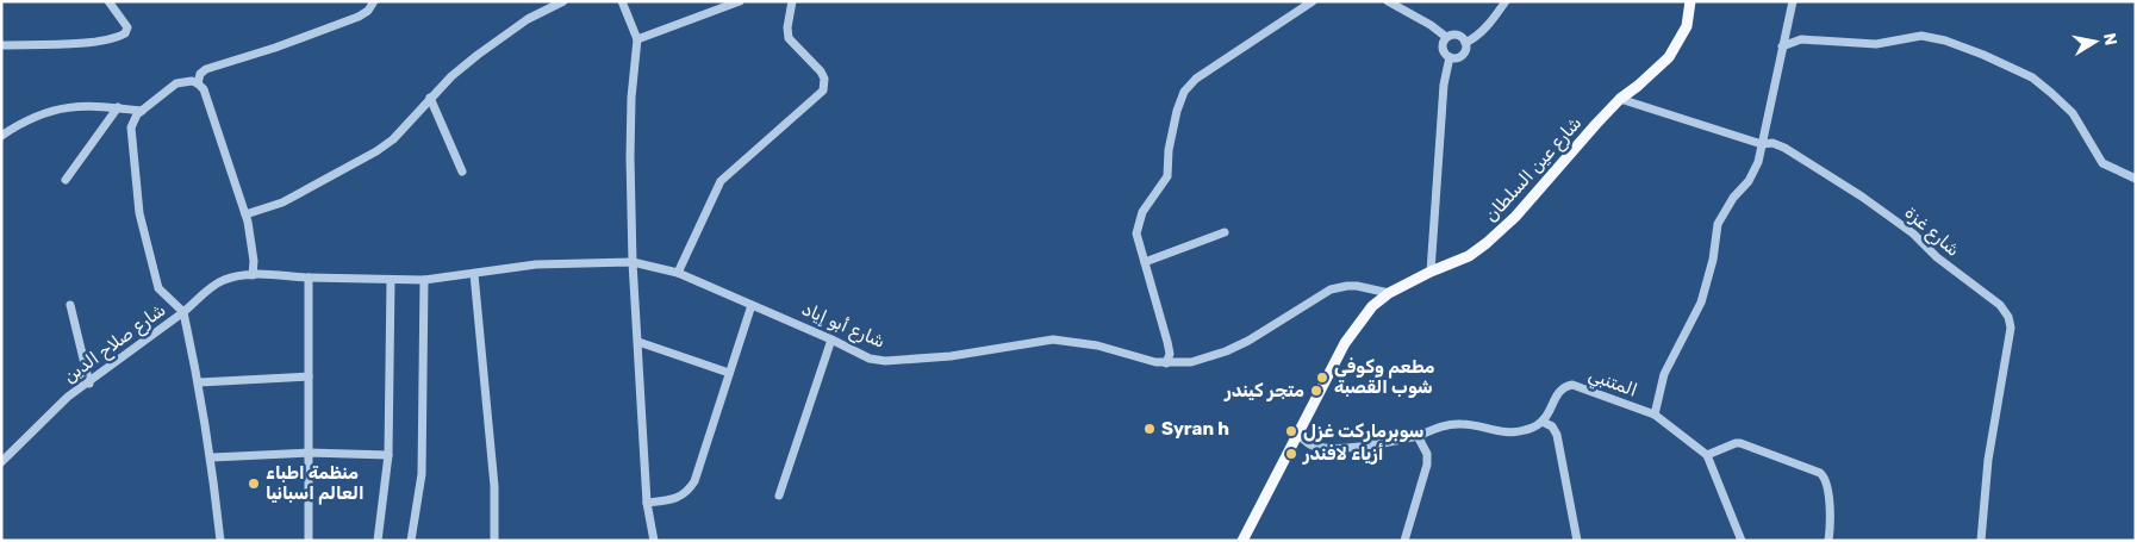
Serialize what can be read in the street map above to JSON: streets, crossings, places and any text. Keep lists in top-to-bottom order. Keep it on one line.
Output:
{"streets":{"main road":["شارع عين السلطان"],"street":["شارع غزة","شارع أبو إياد","شارع صلاح الدين","المتنبي"]},"crossings":[["شارع عين السلطان","شارع غزة"],["شارع عين السلطان","شارع أبو إياد"],["شارع أبو إياد","شارع صلاح الدين"]],"places":["مطعم وكوفي شوب القصبة","متجر كيندر","Syran h","سوبرماركت غزل","أزياء لافندر","منظمة اطباء العالم اسبانيا"],"north":"right"}
